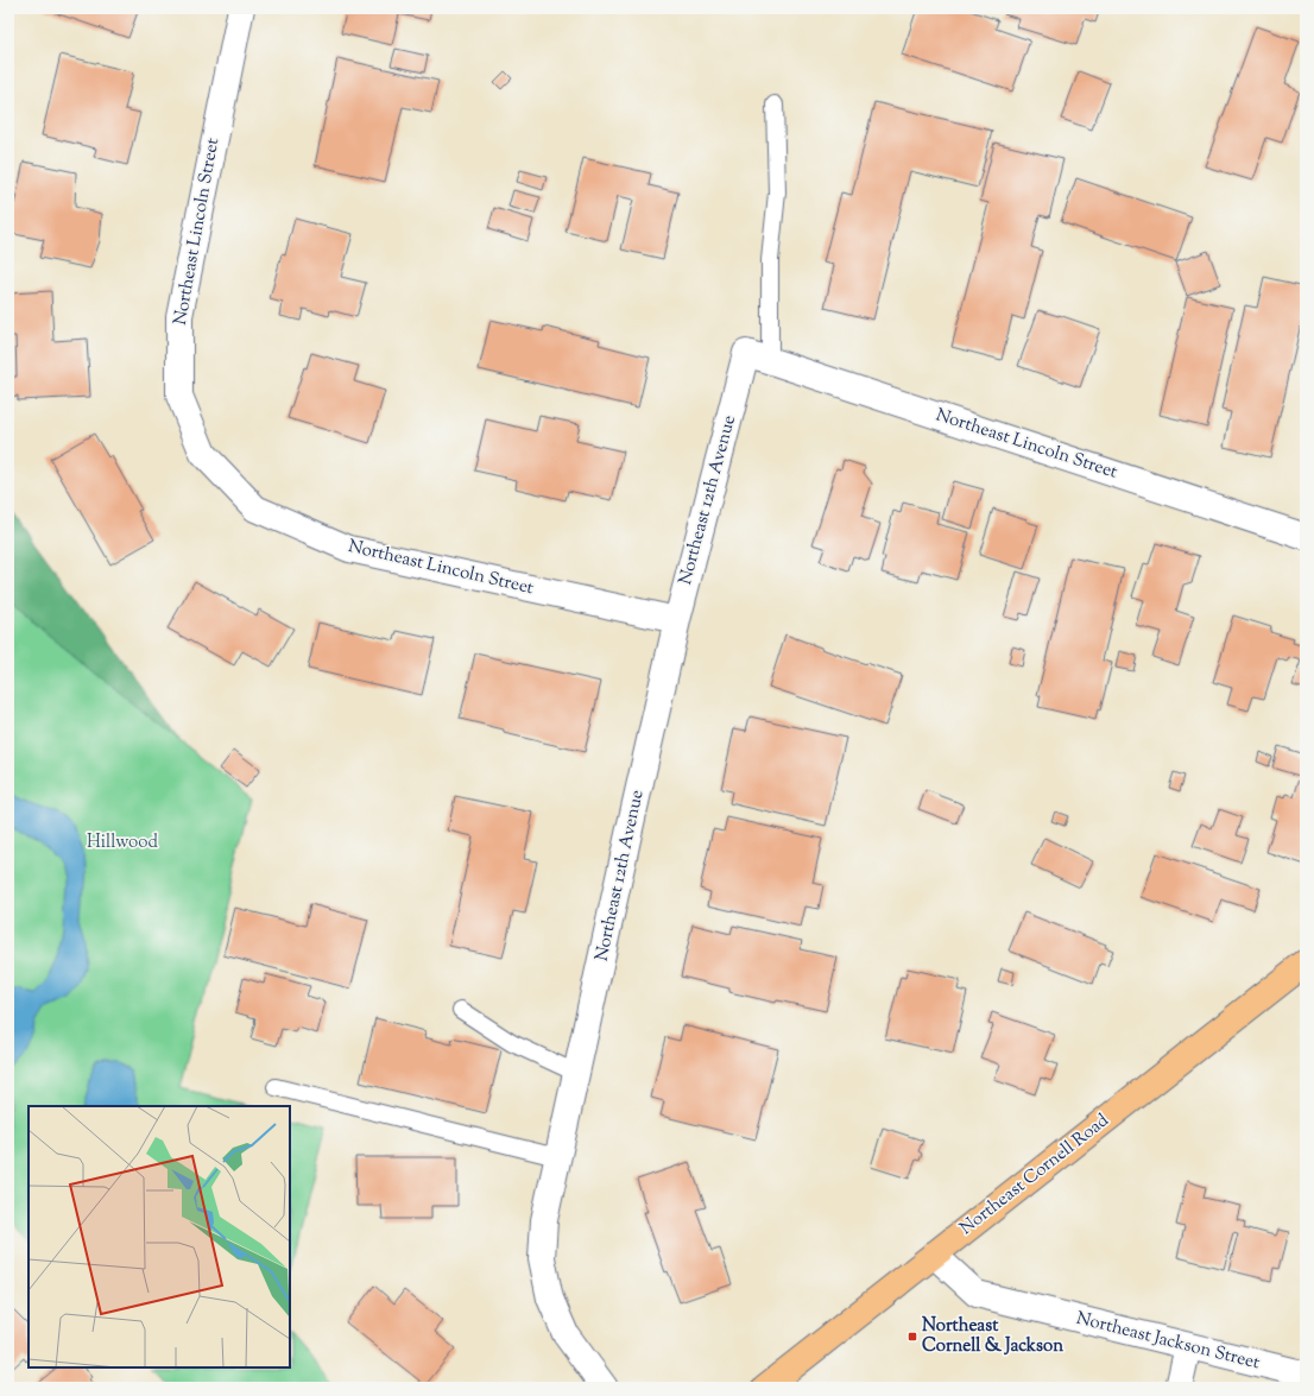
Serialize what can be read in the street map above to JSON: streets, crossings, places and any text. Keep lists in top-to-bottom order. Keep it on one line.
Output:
{"streets":{"highway":["Northeast Cornell Road"],"street":["Northeast Lincoln Street","Northeast 12th Avenue","Northeast Jackson Street"]},"crossings":[["Northeast Lincoln Street","Northeast 12th Avenue"],["Northeast Cornell Road","Northeast Jackson Street"]],"parks":["Hillwood"],"places":{"transit":["Northeast Cornell & Jackson"]}}
